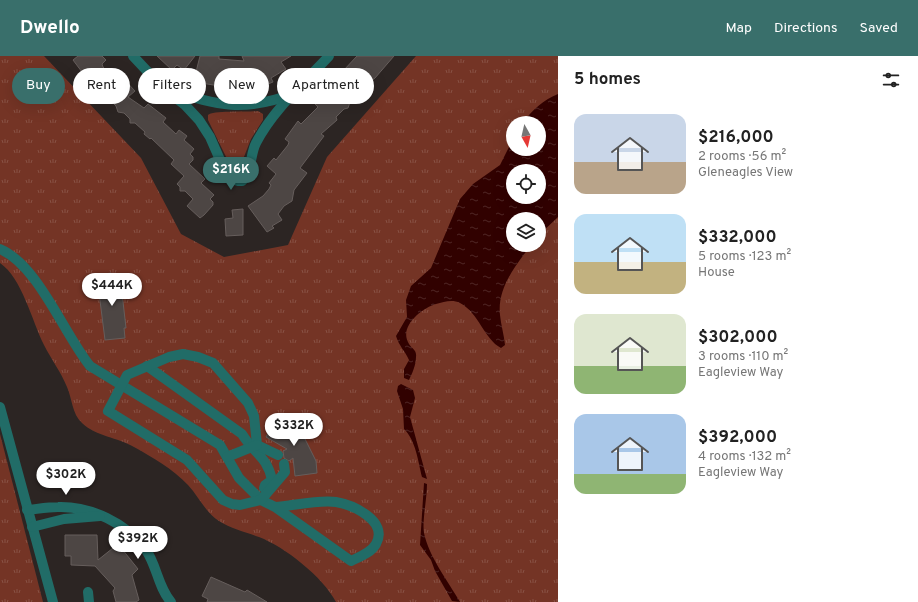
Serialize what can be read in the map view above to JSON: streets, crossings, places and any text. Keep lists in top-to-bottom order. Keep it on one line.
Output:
{"north":"bottom","page":{"header":"Dwello","nav":["Map","Directions","Saved"],"heading":"5 homes","chip":["Buy","Rent","Filters","New","Apartment"],"list":[{"name":"$216,000","note":"2 rooms · 56 m² · Gleneagles View"},{"name":"$332,000","note":"5 rooms · 123 m² · House"},{"name":"$302,000","note":"3 rooms · 110 m² · Eagleview Way"},{"name":"$392,000","note":"4 rooms · 132 m² · Eagleview Way"}],"price":["$216K","$444K","$332K","$302K","$392K"]}}
